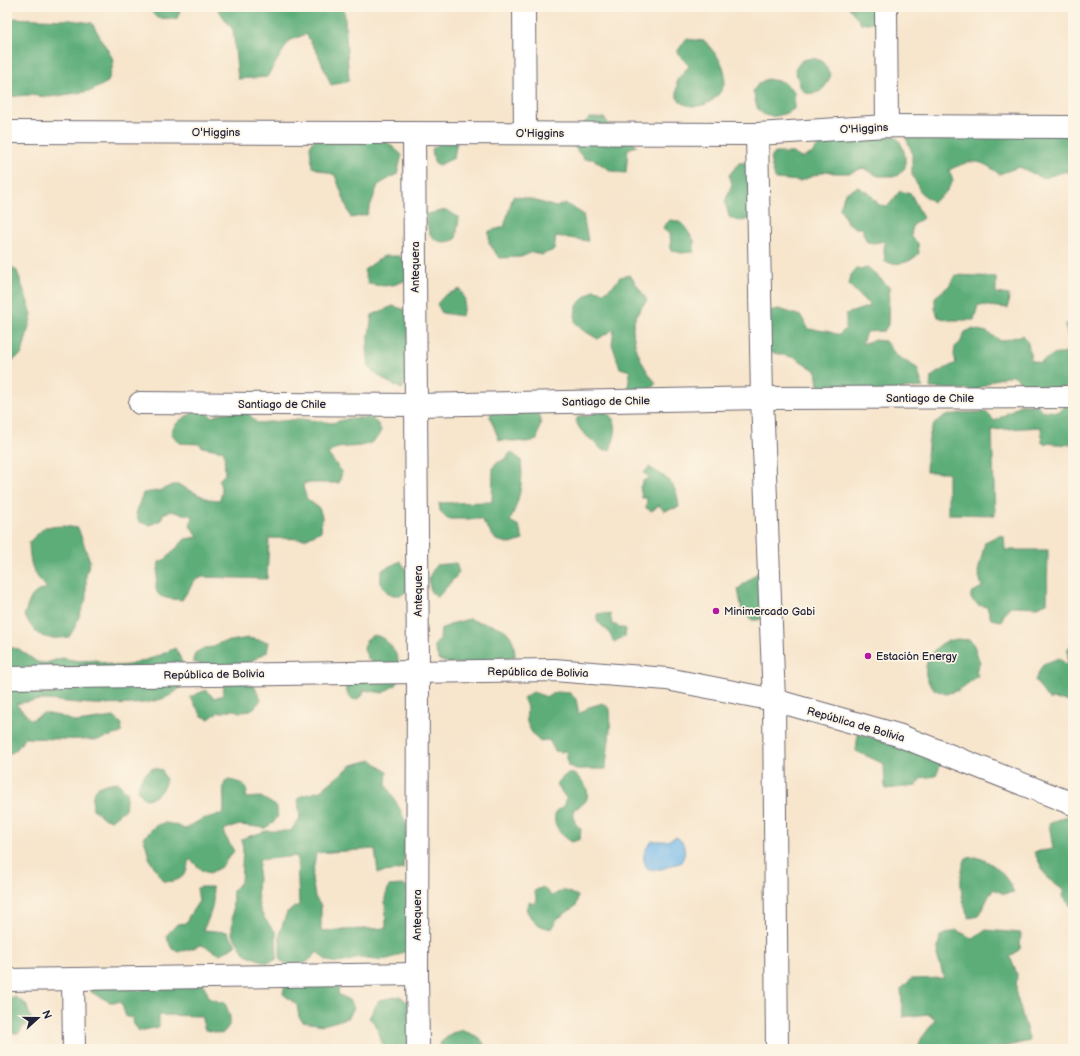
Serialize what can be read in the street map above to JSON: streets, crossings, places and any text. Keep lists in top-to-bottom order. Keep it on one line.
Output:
{"streets":{"street":["O'Higgins","Antequera","Santiago de Chile","República de Bolivia"]},"crossings":[["O'Higgins","Antequera"],["Antequera","Santiago de Chile"],["Antequera","República de Bolivia"]],"places":["Minimercado Gabi","Estación Energy"],"north":"right"}
